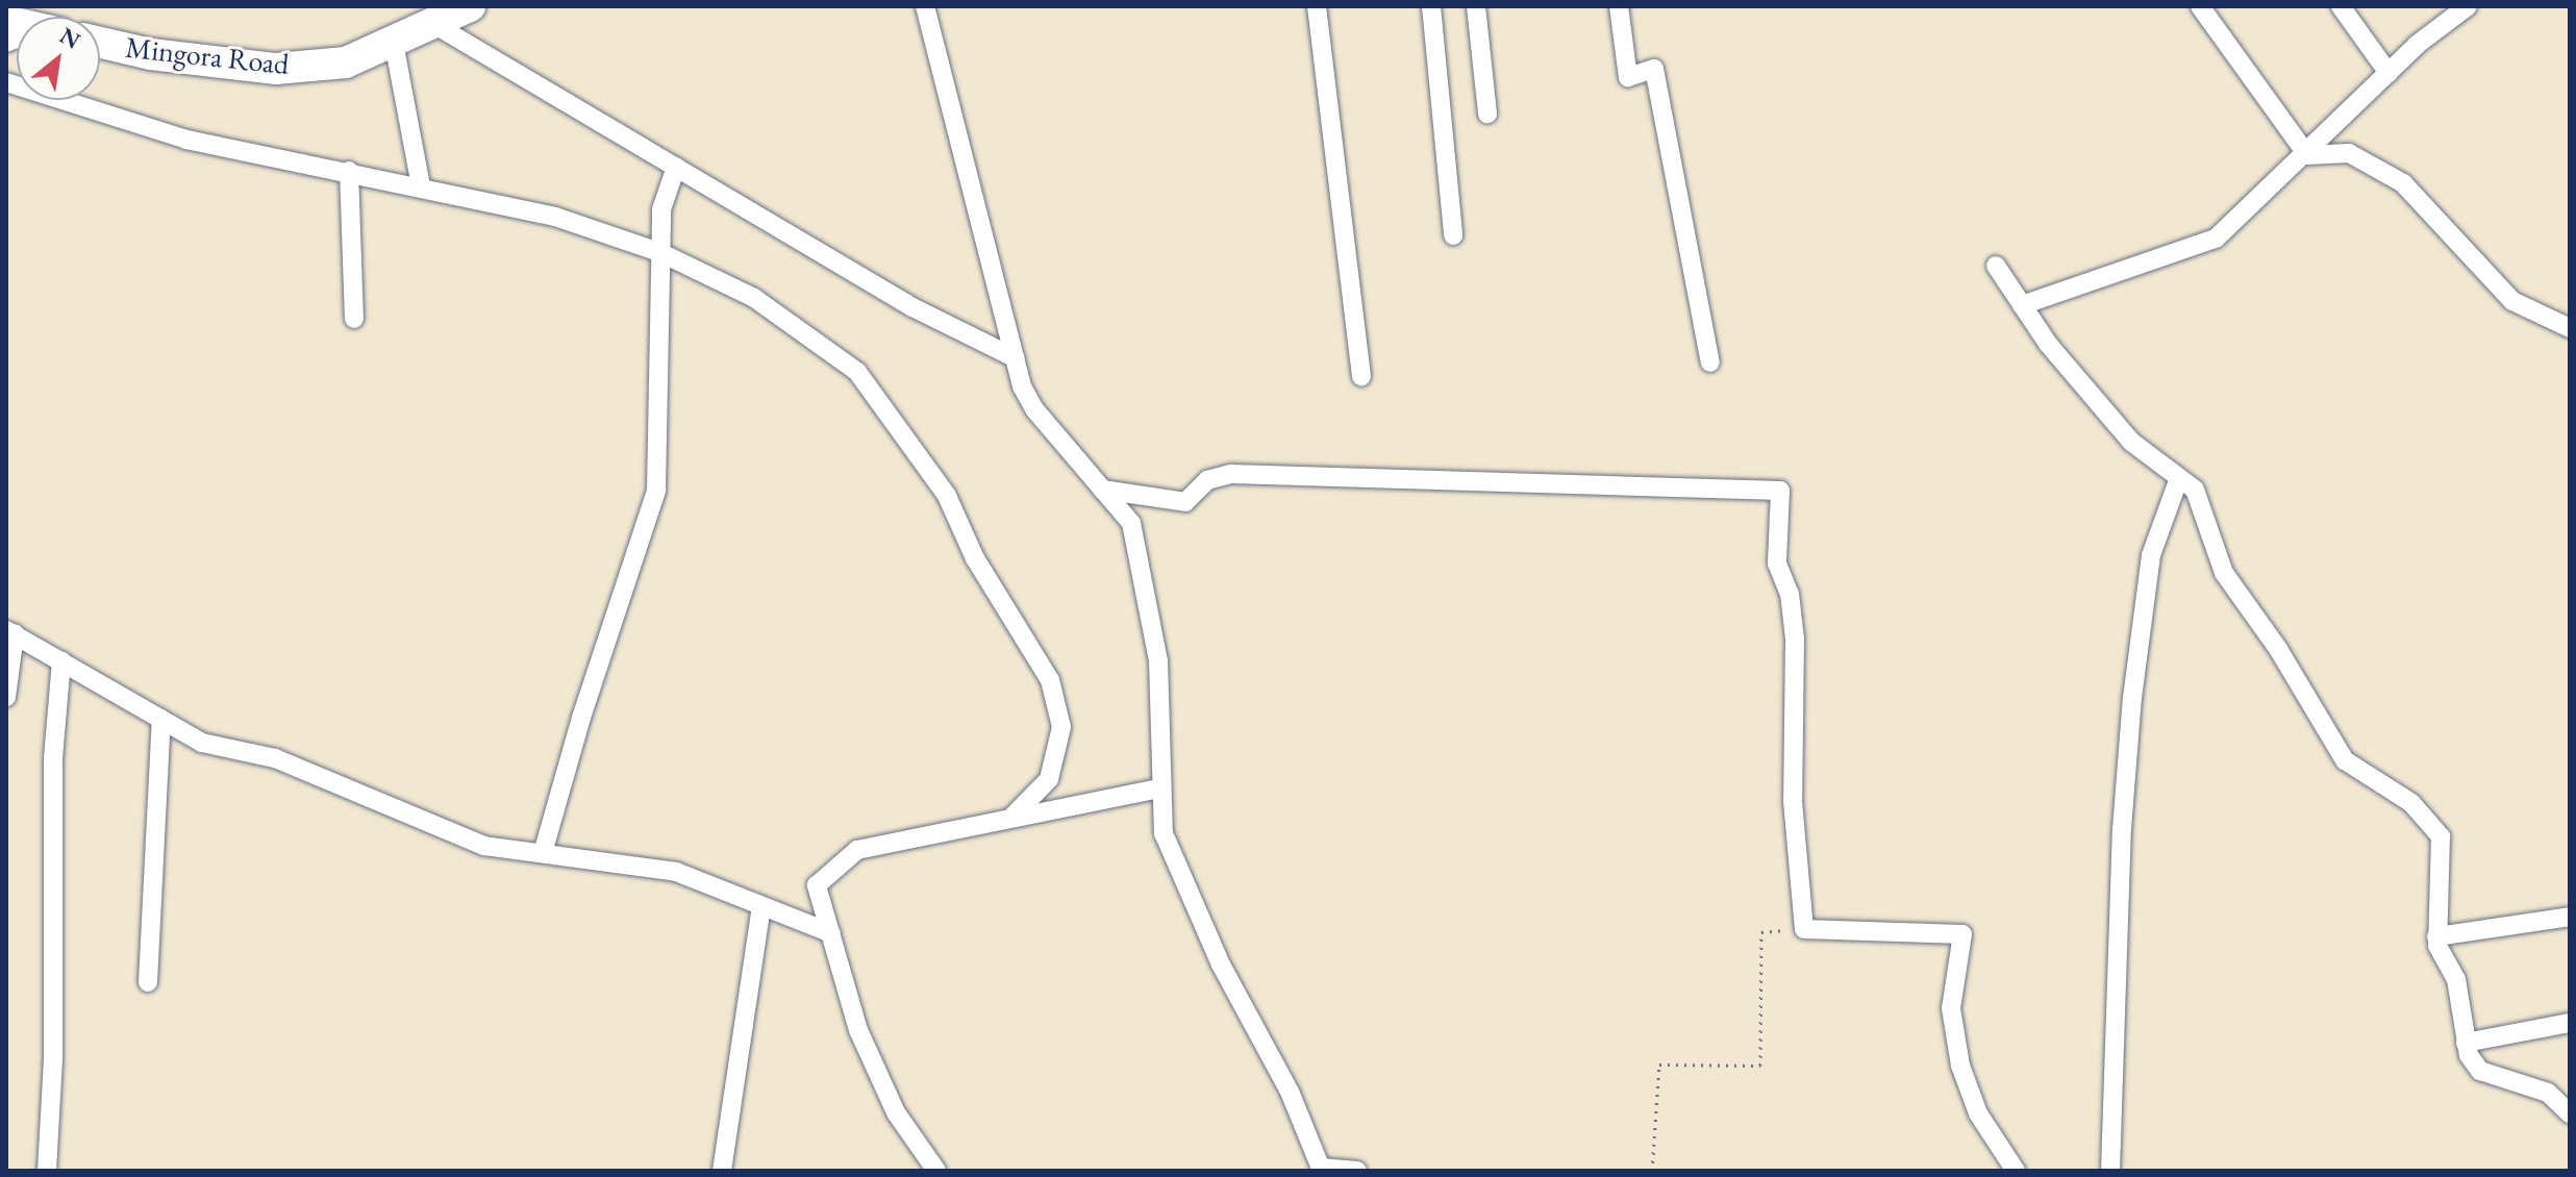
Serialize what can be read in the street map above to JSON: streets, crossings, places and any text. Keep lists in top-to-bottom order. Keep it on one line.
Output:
{"streets":{"highway":["Mingora Road"]},"north":"top right"}
